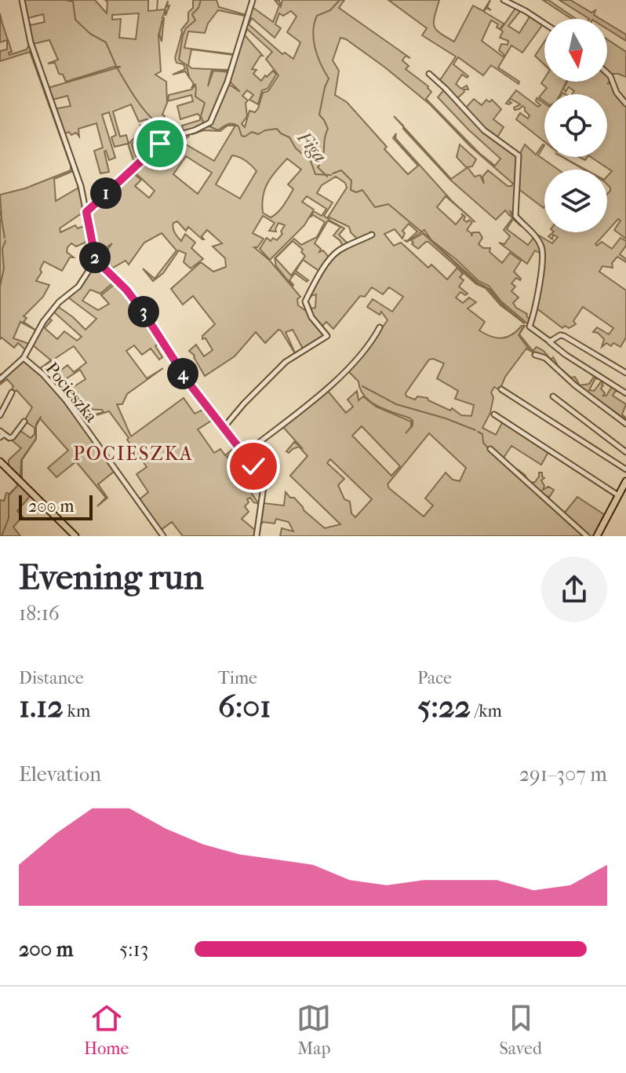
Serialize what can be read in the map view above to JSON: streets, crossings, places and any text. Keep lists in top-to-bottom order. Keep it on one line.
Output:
{"streets":{"street":["Pocieszka"]},"districts":["POCIESZKA"],"water":["Figa"],"scale_bar":"200 m","north":"bottom","page":{"pins":["1","2","3","4"],"scale":"200 m","heading":["Evening run","18:16"],"stats":[["Distance","1.12 km"],["Time","6:01"],["Pace","5:22 /km"]],"chart":["Elevation","291–307 m"],"list":[{"name":"200 m","note":"5:13"}],"tabs":["Home","Map","Saved"]}}
